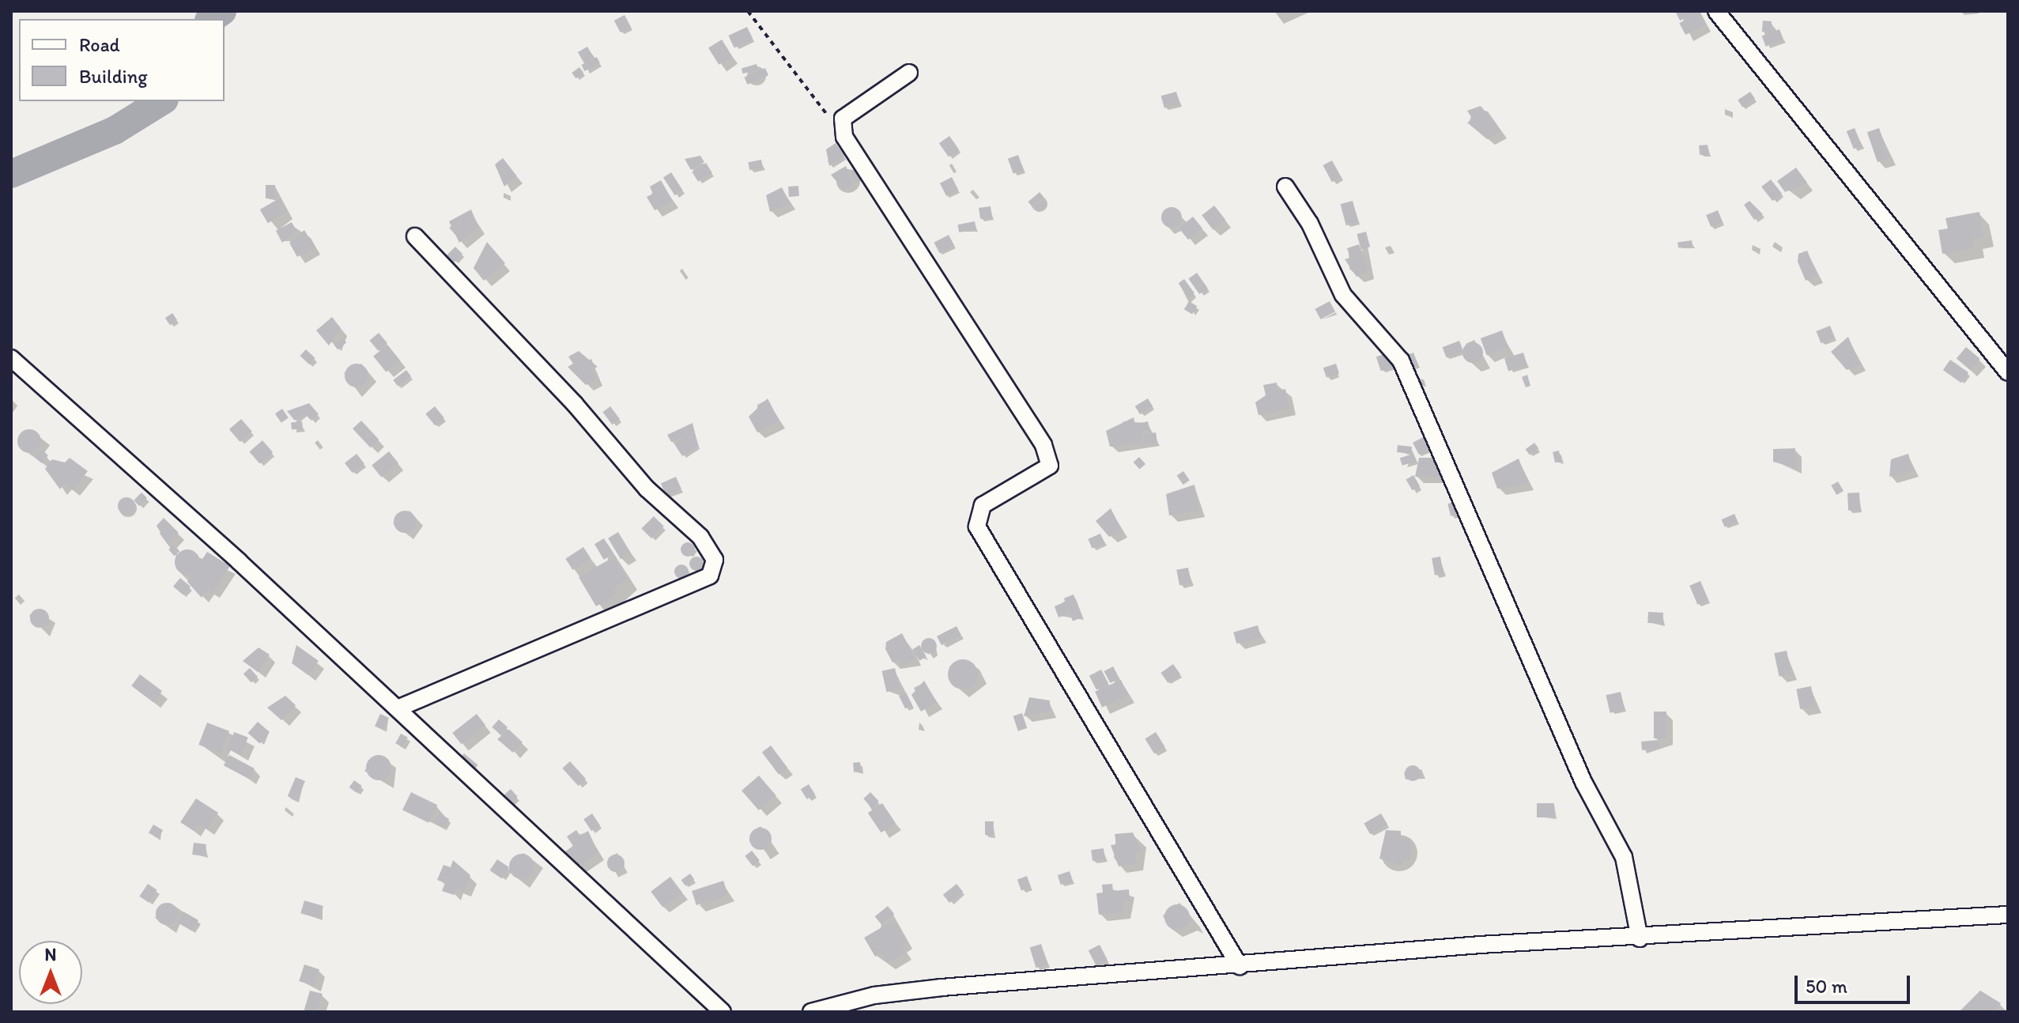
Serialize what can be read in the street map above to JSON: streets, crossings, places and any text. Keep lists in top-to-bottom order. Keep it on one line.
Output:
{"legend":["Road","Building"],"scale_bar":"50 m","north":"top"}
